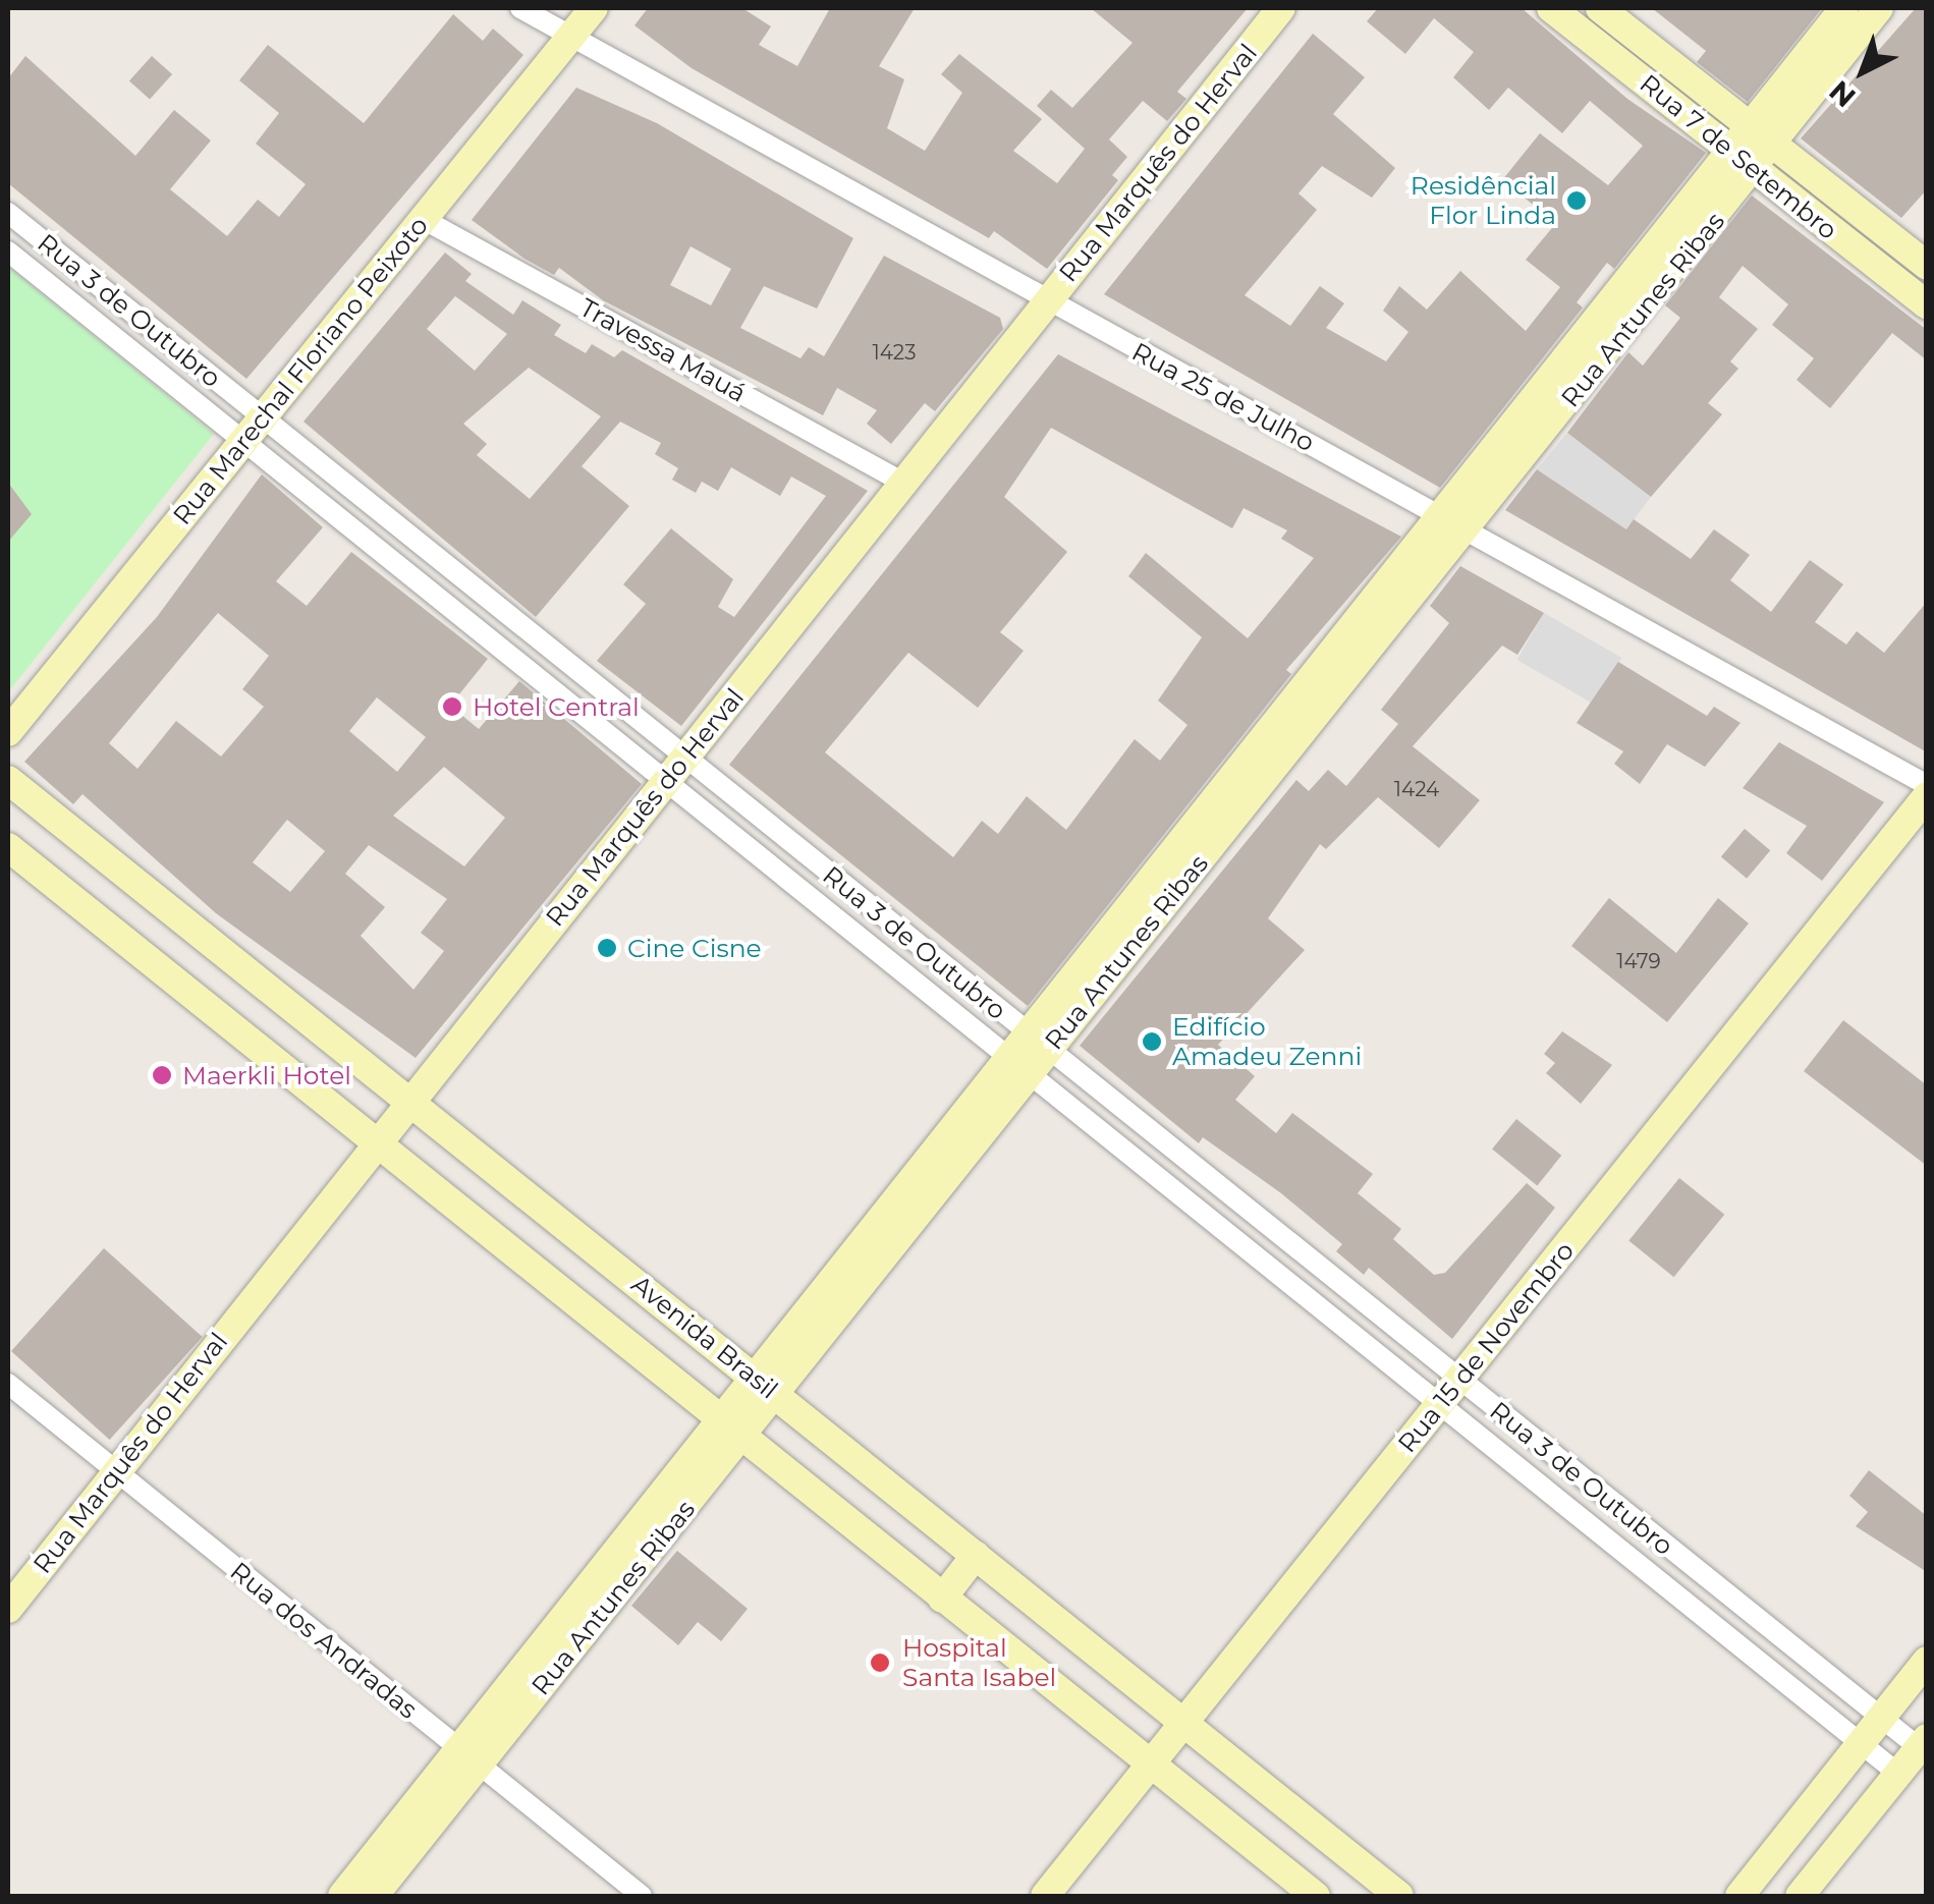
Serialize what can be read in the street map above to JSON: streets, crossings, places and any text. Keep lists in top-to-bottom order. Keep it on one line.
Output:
{"streets":{"street":["Rua 7 de Setembro","Rua Marquês do Herval","Rua Antunes Ribas","Rua 3 de Outubro","Travessa Mauá","Rua Marechal Floriano Peixoto","Rua 25 de Julho","Avenida Brasil","Rua 15 de Novembro","Rua dos Andradas"]},"crossings":[["Rua 7 de Setembro","Rua Antunes Ribas"],["Rua Marquês do Herval","Rua 3 de Outubro"],["Rua Marquês do Herval","Travessa Mauá"],["Rua Marquês do Herval","Rua 25 de Julho"],["Rua Marquês do Herval","Avenida Brasil"],["Rua Marquês do Herval","Rua dos Andradas"],["Rua Antunes Ribas","Rua 3 de Outubro"],["Rua Antunes Ribas","Rua 25 de Julho"],["Rua Antunes Ribas","Avenida Brasil"],["Rua Antunes Ribas","Rua dos Andradas"],["Rua 3 de Outubro","Rua Marechal Floriano Peixoto"],["Rua 3 de Outubro","Rua 15 de Novembro"],["Travessa Mauá","Rua Marechal Floriano Peixoto"],["Rua Marechal Floriano Peixoto","Rua 25 de Julho"],["Avenida Brasil","Rua 15 de Novembro"]],"places":["Residêncial Flor Linda","Hotel Central","Cine Cisne","Edifício Amadeu Zenni","Maerkli Hotel","Hospital Santa Isabel"],"house_numbers":["1423","1424","1479"],"north":"bottom left"}
